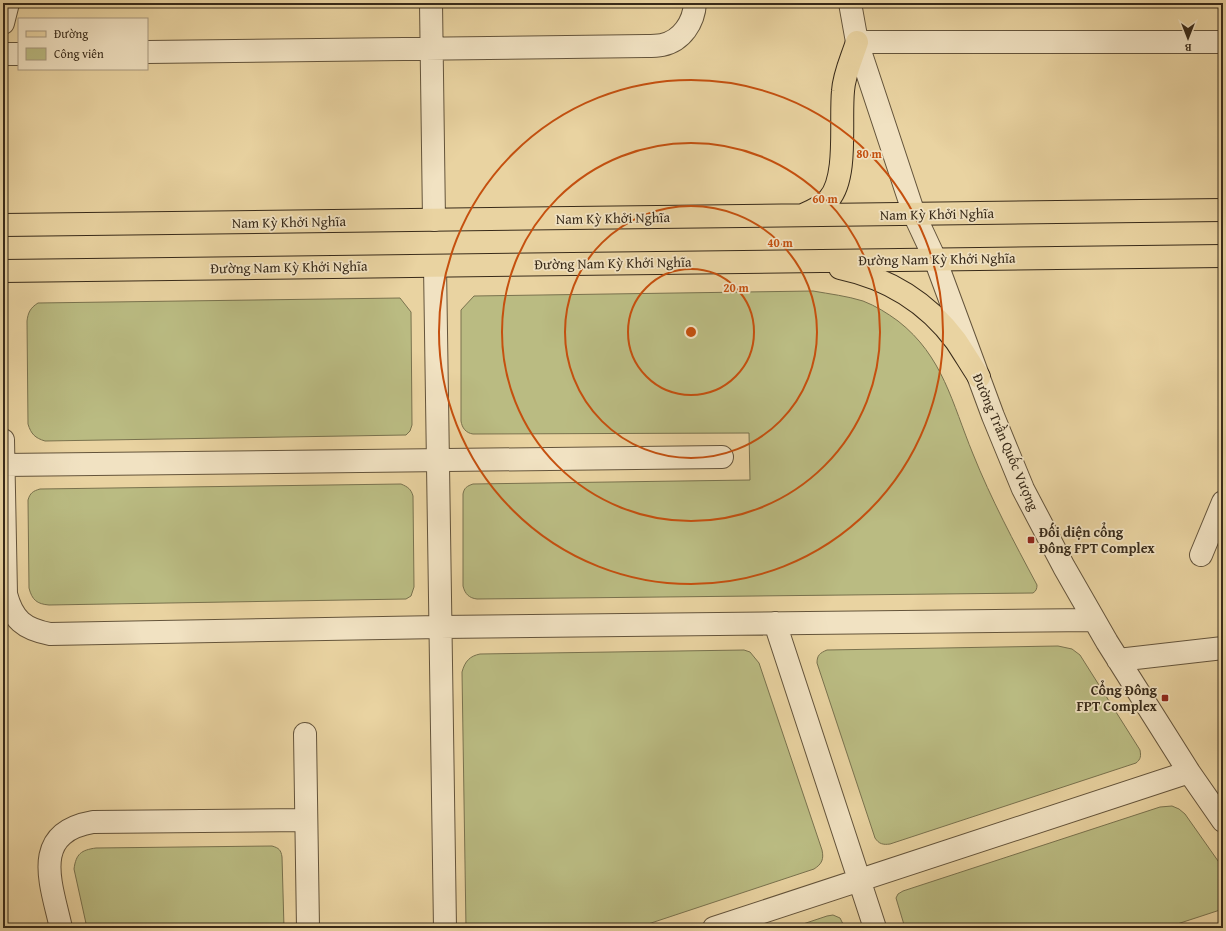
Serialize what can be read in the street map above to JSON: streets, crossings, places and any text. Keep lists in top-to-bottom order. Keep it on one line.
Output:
{"streets":{"main road":["Nam Kỳ Khởi Nghĩa","Đường Nam Kỳ Khởi Nghĩa"],"street":["Đường Trần Quốc Vượng"]},"crossings":[["Nam Kỳ Khởi Nghĩa","Đường Trần Quốc Vượng"],["Đường Nam Kỳ Khởi Nghĩa","Đường Trần Quốc Vượng"]],"places":{"transit":["Đối diện cổng Đông FPT Complex","Cổng Đông FPT Complex"]},"legend":["Đường","Công viên"],"north":"bottom","rings":["80 m","60 m","40 m","20 m"]}
